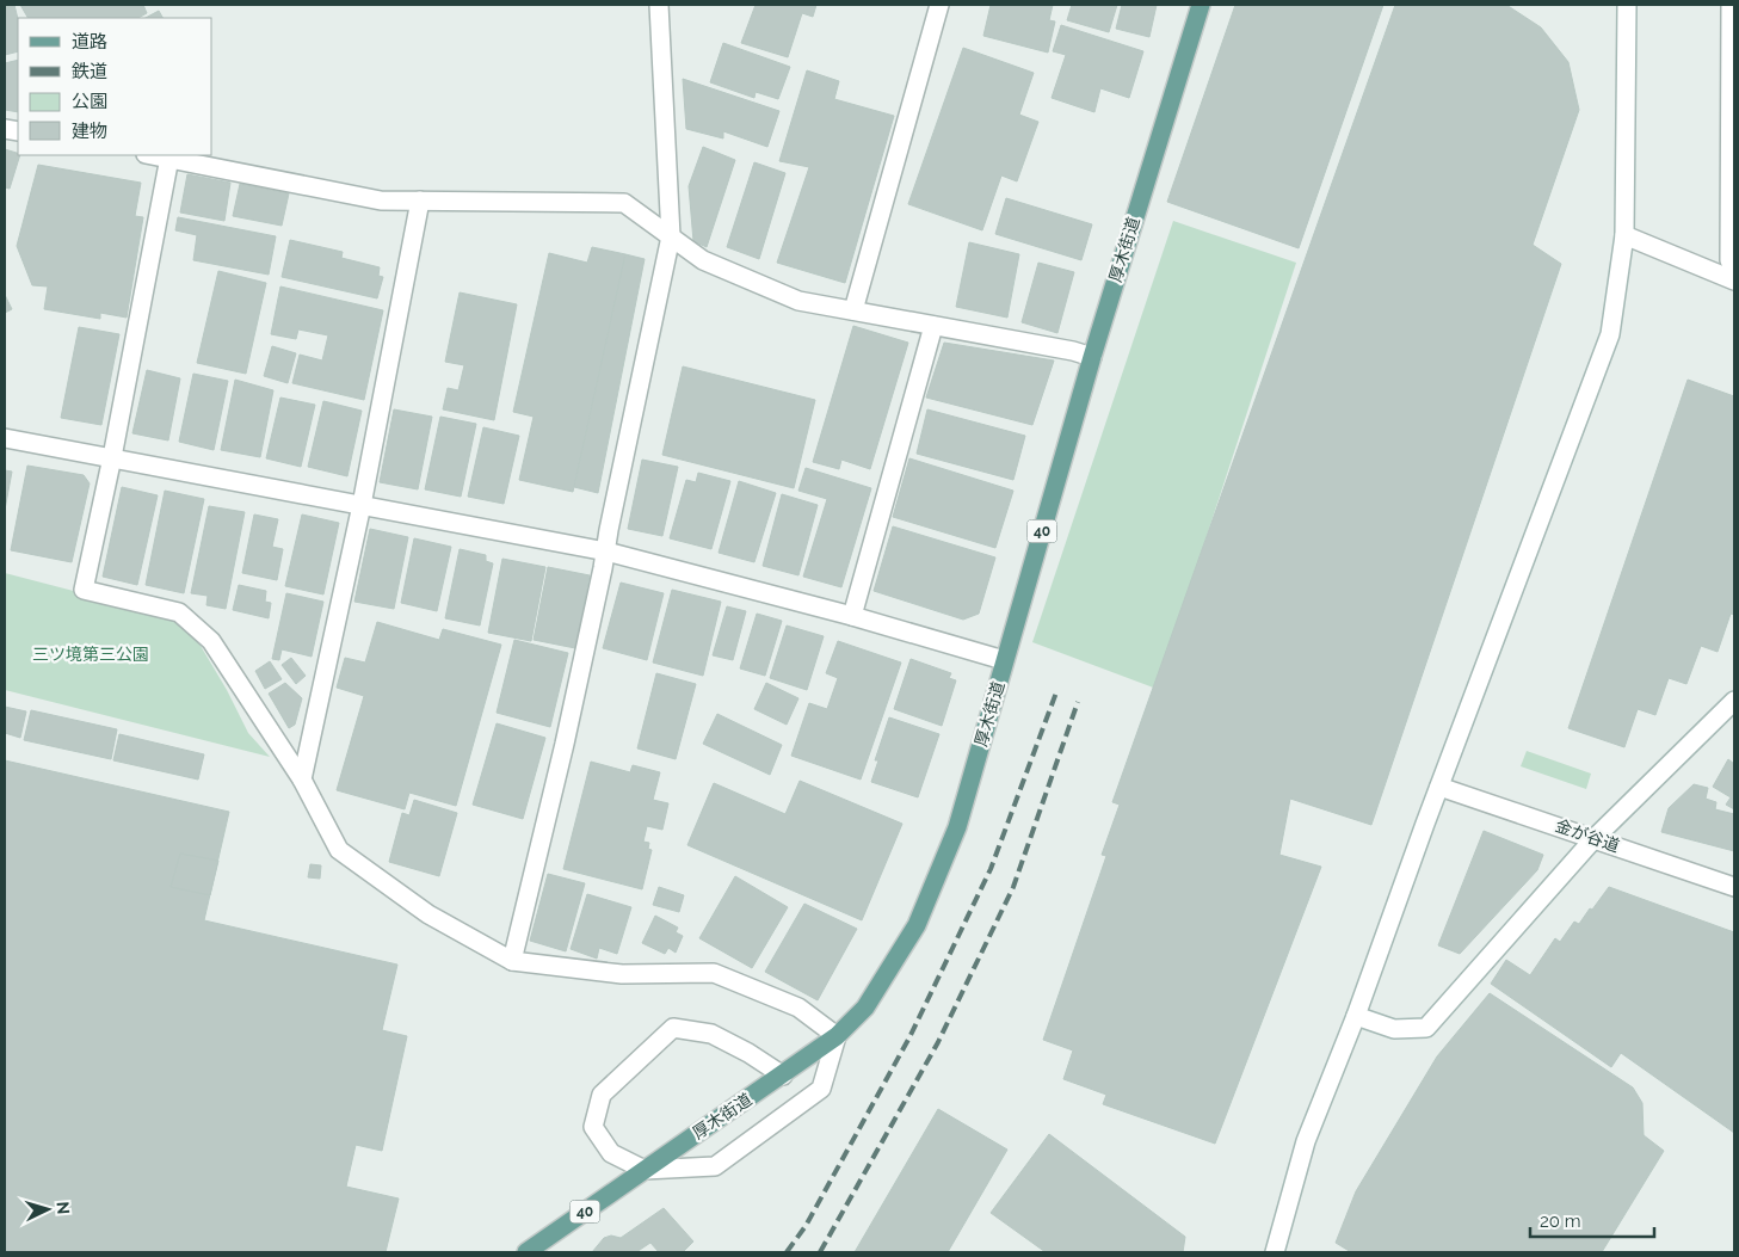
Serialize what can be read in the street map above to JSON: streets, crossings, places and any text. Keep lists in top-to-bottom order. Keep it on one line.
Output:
{"streets":{"main road":["厚木街道","40"],"street":["金が谷道"]},"parks":["三ツ境第三公園"],"legend":["道路","鉄道","公園","建物"],"scale_bar":"20 m","north":"right"}
